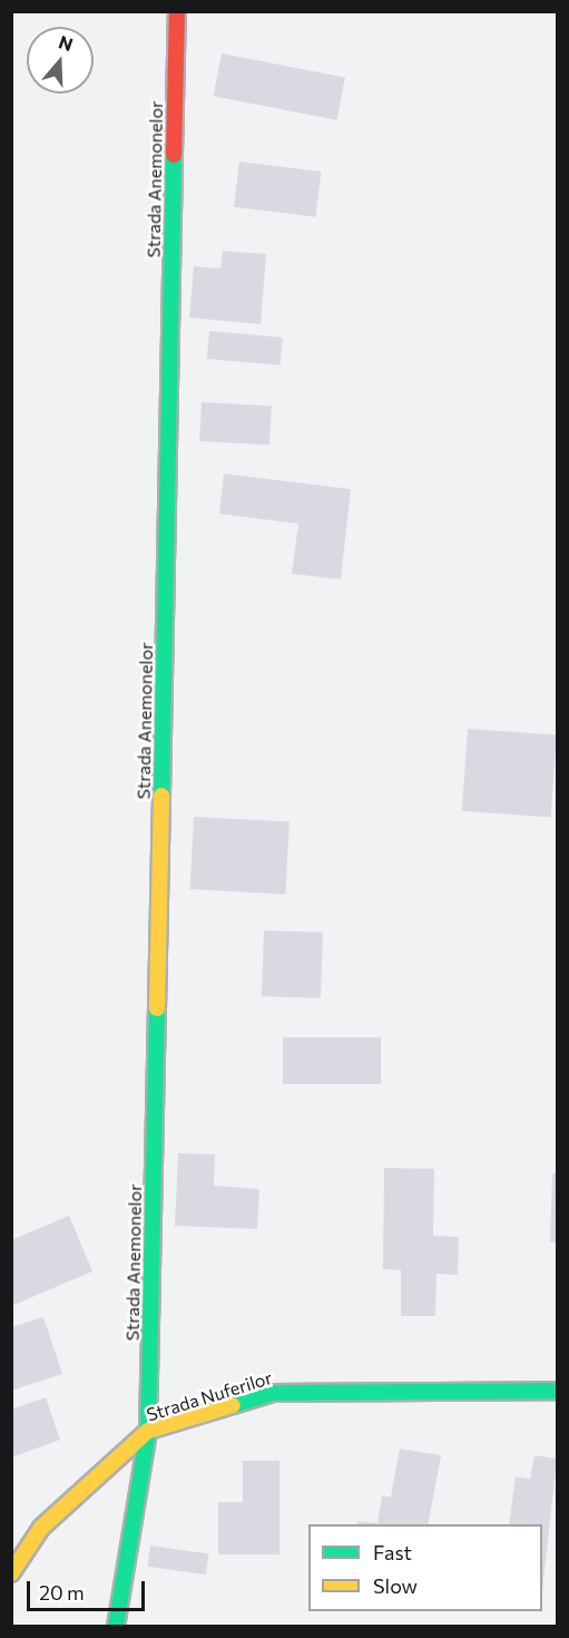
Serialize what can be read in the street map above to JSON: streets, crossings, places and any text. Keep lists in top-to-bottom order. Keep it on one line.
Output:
{"streets":{"street":["Strada Anemonelor","Strada Nuferilor"]},"crossings":[["Strada Anemonelor","Strada Nuferilor"]],"legend":["Fast","Slow"],"scale_bar":"20 m","north":"top"}
